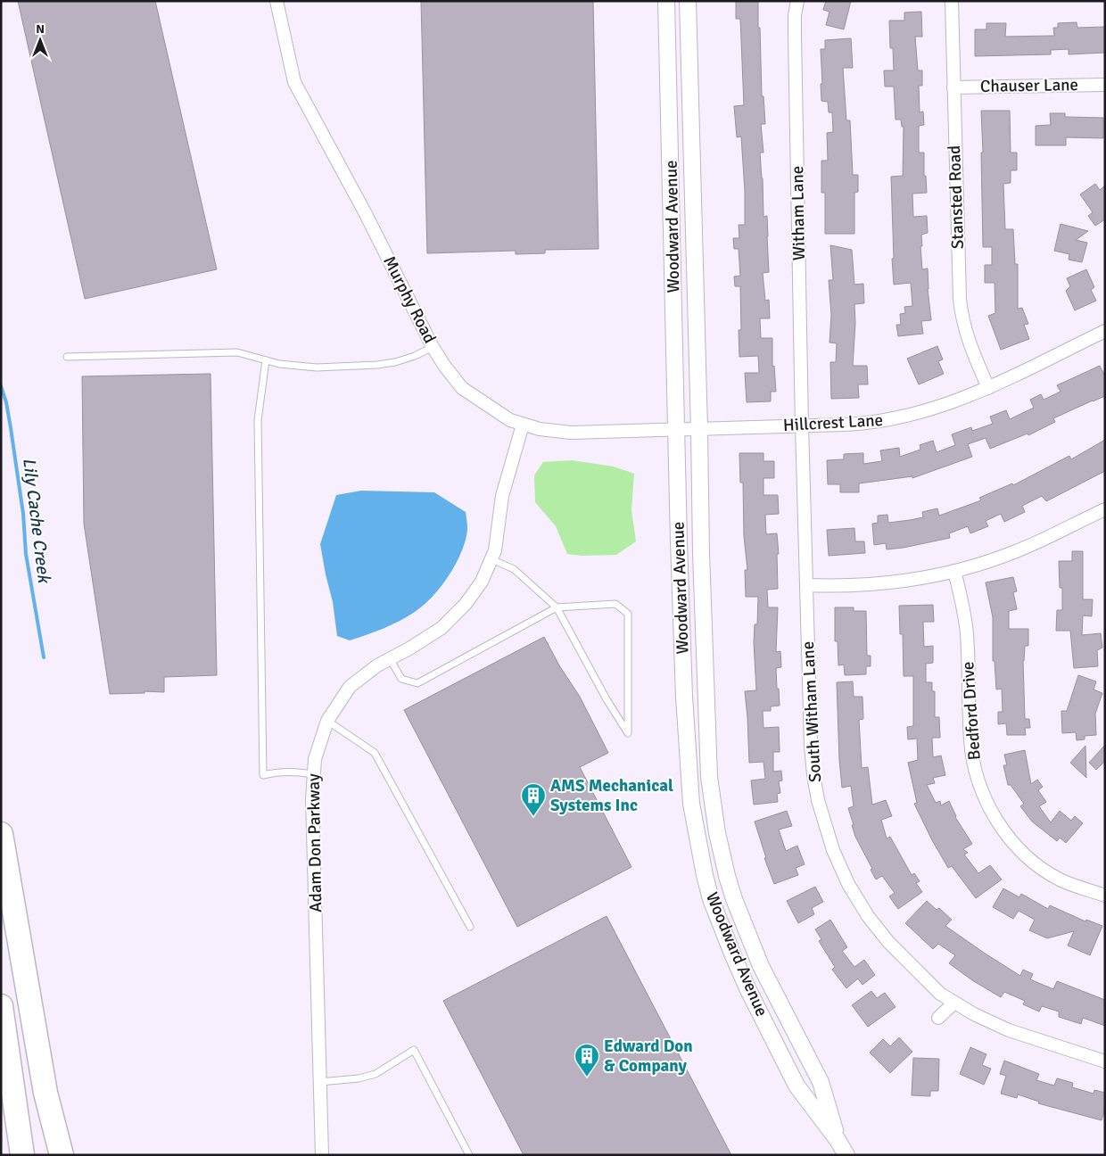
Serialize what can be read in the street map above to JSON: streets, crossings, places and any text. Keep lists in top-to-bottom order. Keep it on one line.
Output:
{"streets":{"street":["Chauser Lane","Stansted Road","Witham Lane","Woodward Avenue","Murphy Road","Hillcrest Lane","Bedford Drive","South Witham Lane","Adam Don Parkway"]},"crossings":[["Chauser Lane","Stansted Road"],["Stansted Road","Hillcrest Lane"],["Witham Lane","Hillcrest Lane"],["Witham Lane","South Witham Lane"],["Woodward Avenue","Murphy Road"],["Woodward Avenue","Hillcrest Lane"],["Murphy Road","Hillcrest Lane"],["Murphy Road","Adam Don Parkway"],["Hillcrest Lane","South Witham Lane"]],"water":["Lily Cache Creek"],"places":{"building":["AMS Mechanical Systems Inc","Edward Don & Company"]},"north":"top"}
